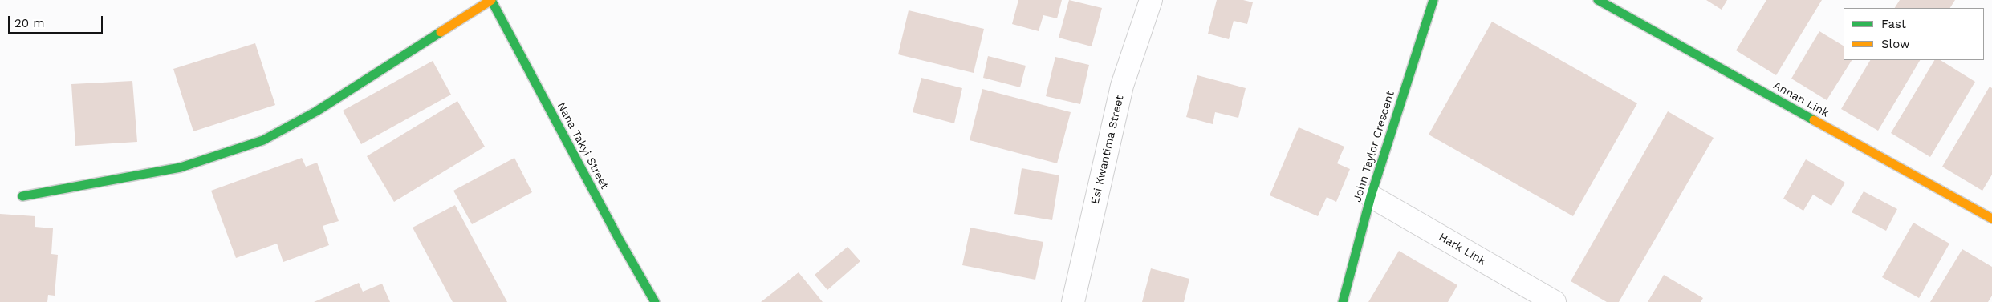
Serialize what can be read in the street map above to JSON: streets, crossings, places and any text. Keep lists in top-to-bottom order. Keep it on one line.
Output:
{"streets":{"street":["Annan Link","Nana Takyi Street","John Taylor Crescent","Esi Kwantima Street","Hark Link"]},"crossings":[["John Taylor Crescent","Hark Link"]],"legend":["Fast","Slow"],"scale_bar":"20 m"}
